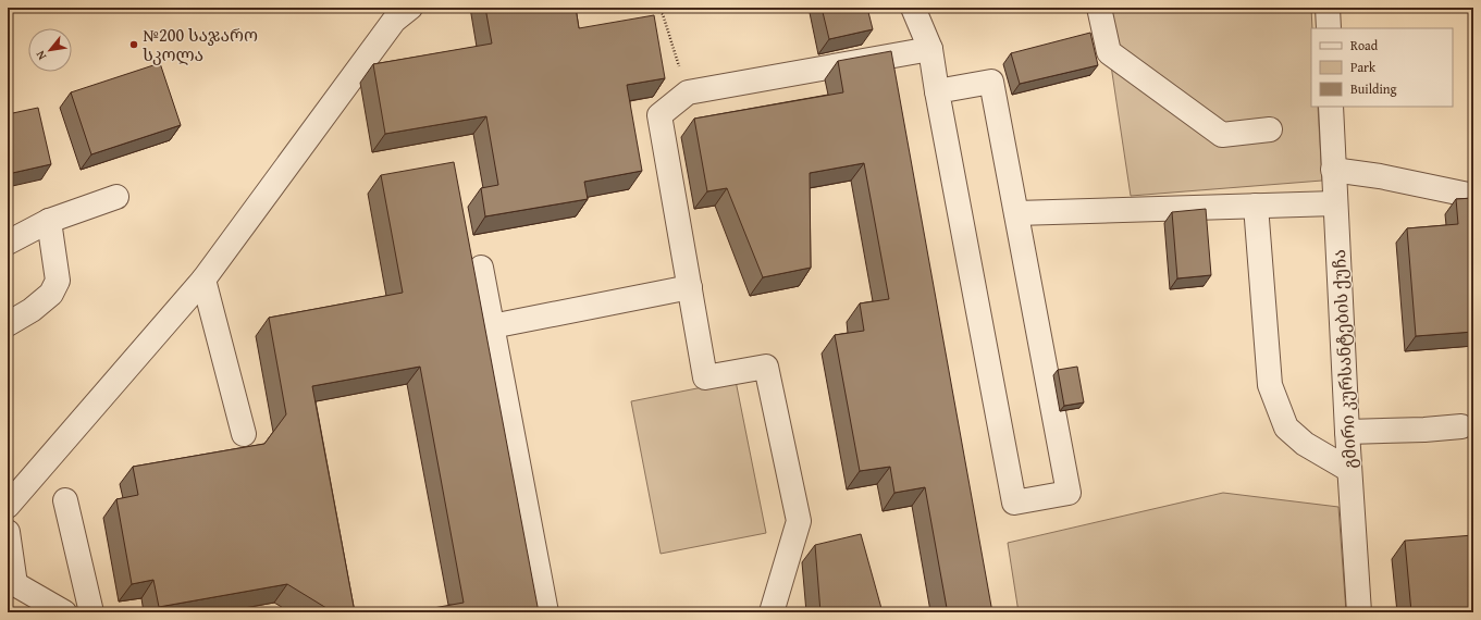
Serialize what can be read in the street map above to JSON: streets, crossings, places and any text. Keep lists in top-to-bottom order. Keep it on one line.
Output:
{"streets":{"street":["გმირი კურსანტების ქუჩა"]},"places":["№200 საჯარო სკოლა"],"legend":["Road","Park","Building"],"north":"bottom left"}
